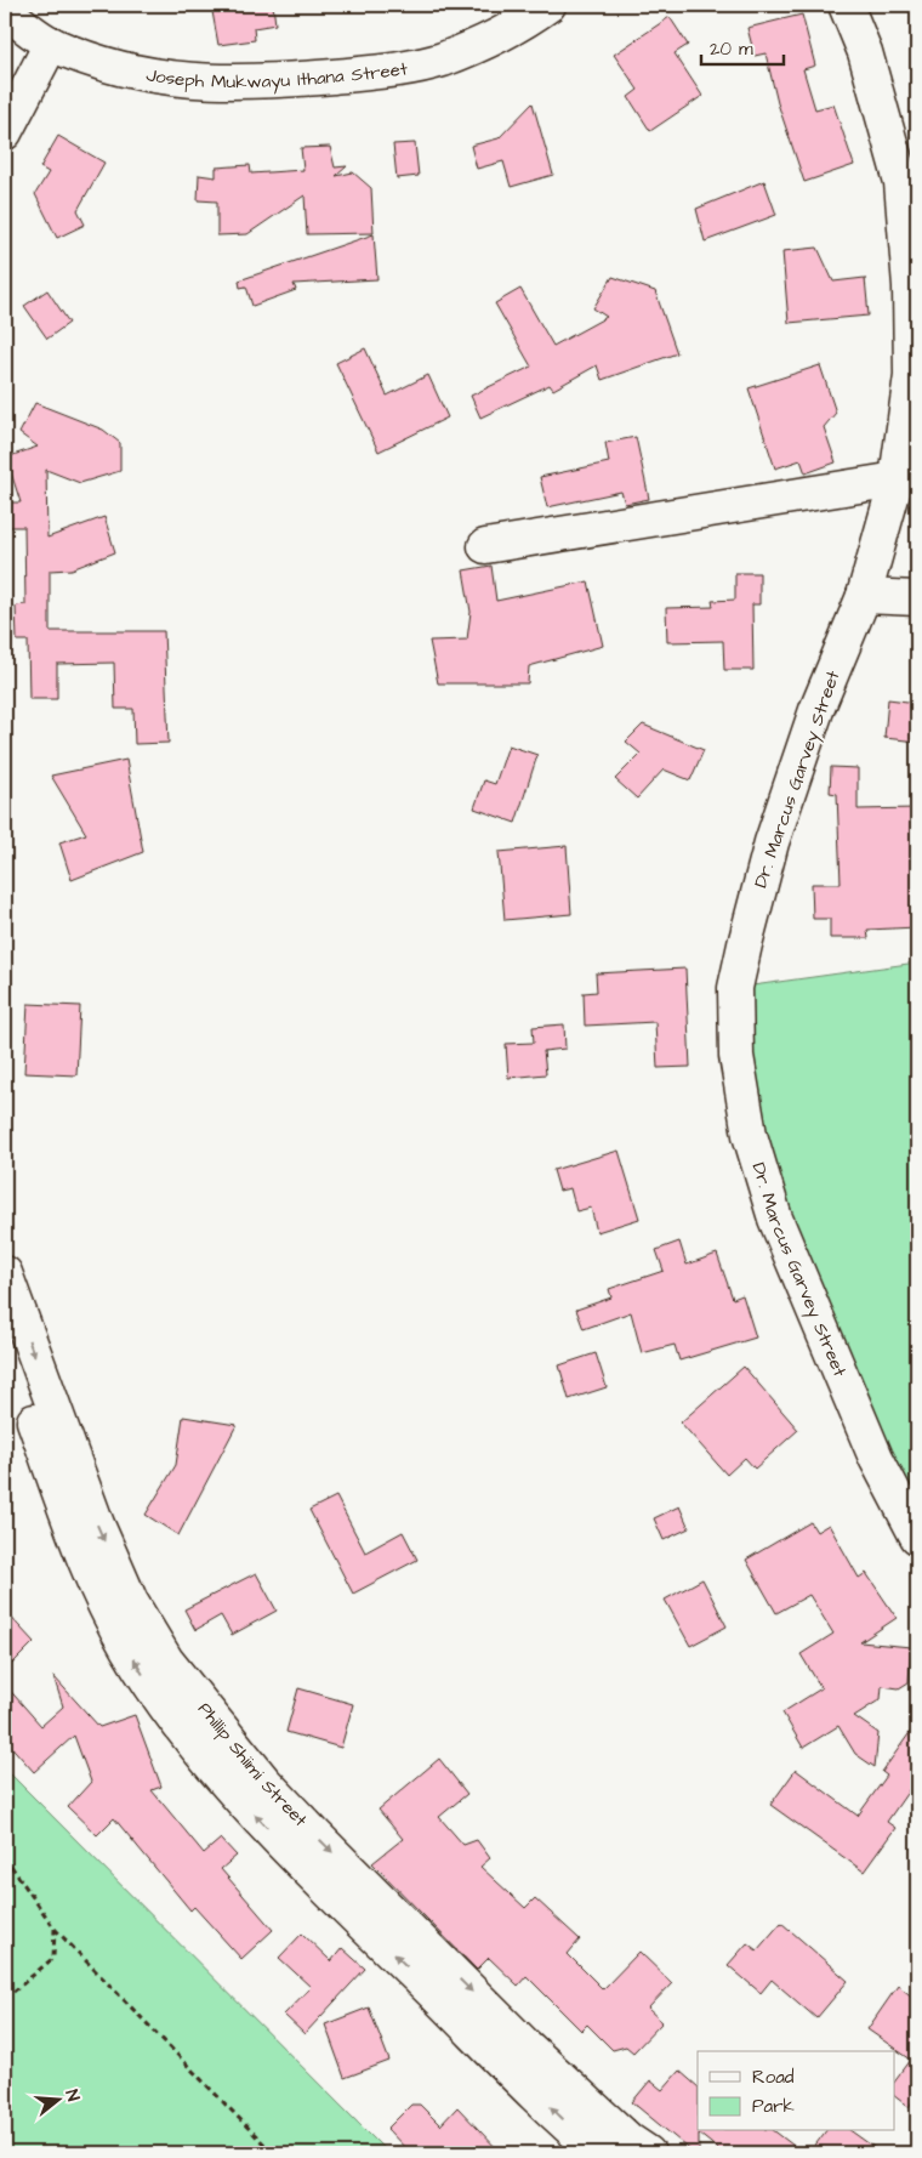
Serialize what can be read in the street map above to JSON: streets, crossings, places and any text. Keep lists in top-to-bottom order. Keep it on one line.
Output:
{"streets":{"street":["Joseph Mukwayu Ithana Street","Dr. Marcus Garvey Street","Phillip Shiimi Street"]},"legend":["Road","Park"],"scale_bar":"20 m","north":"right"}
